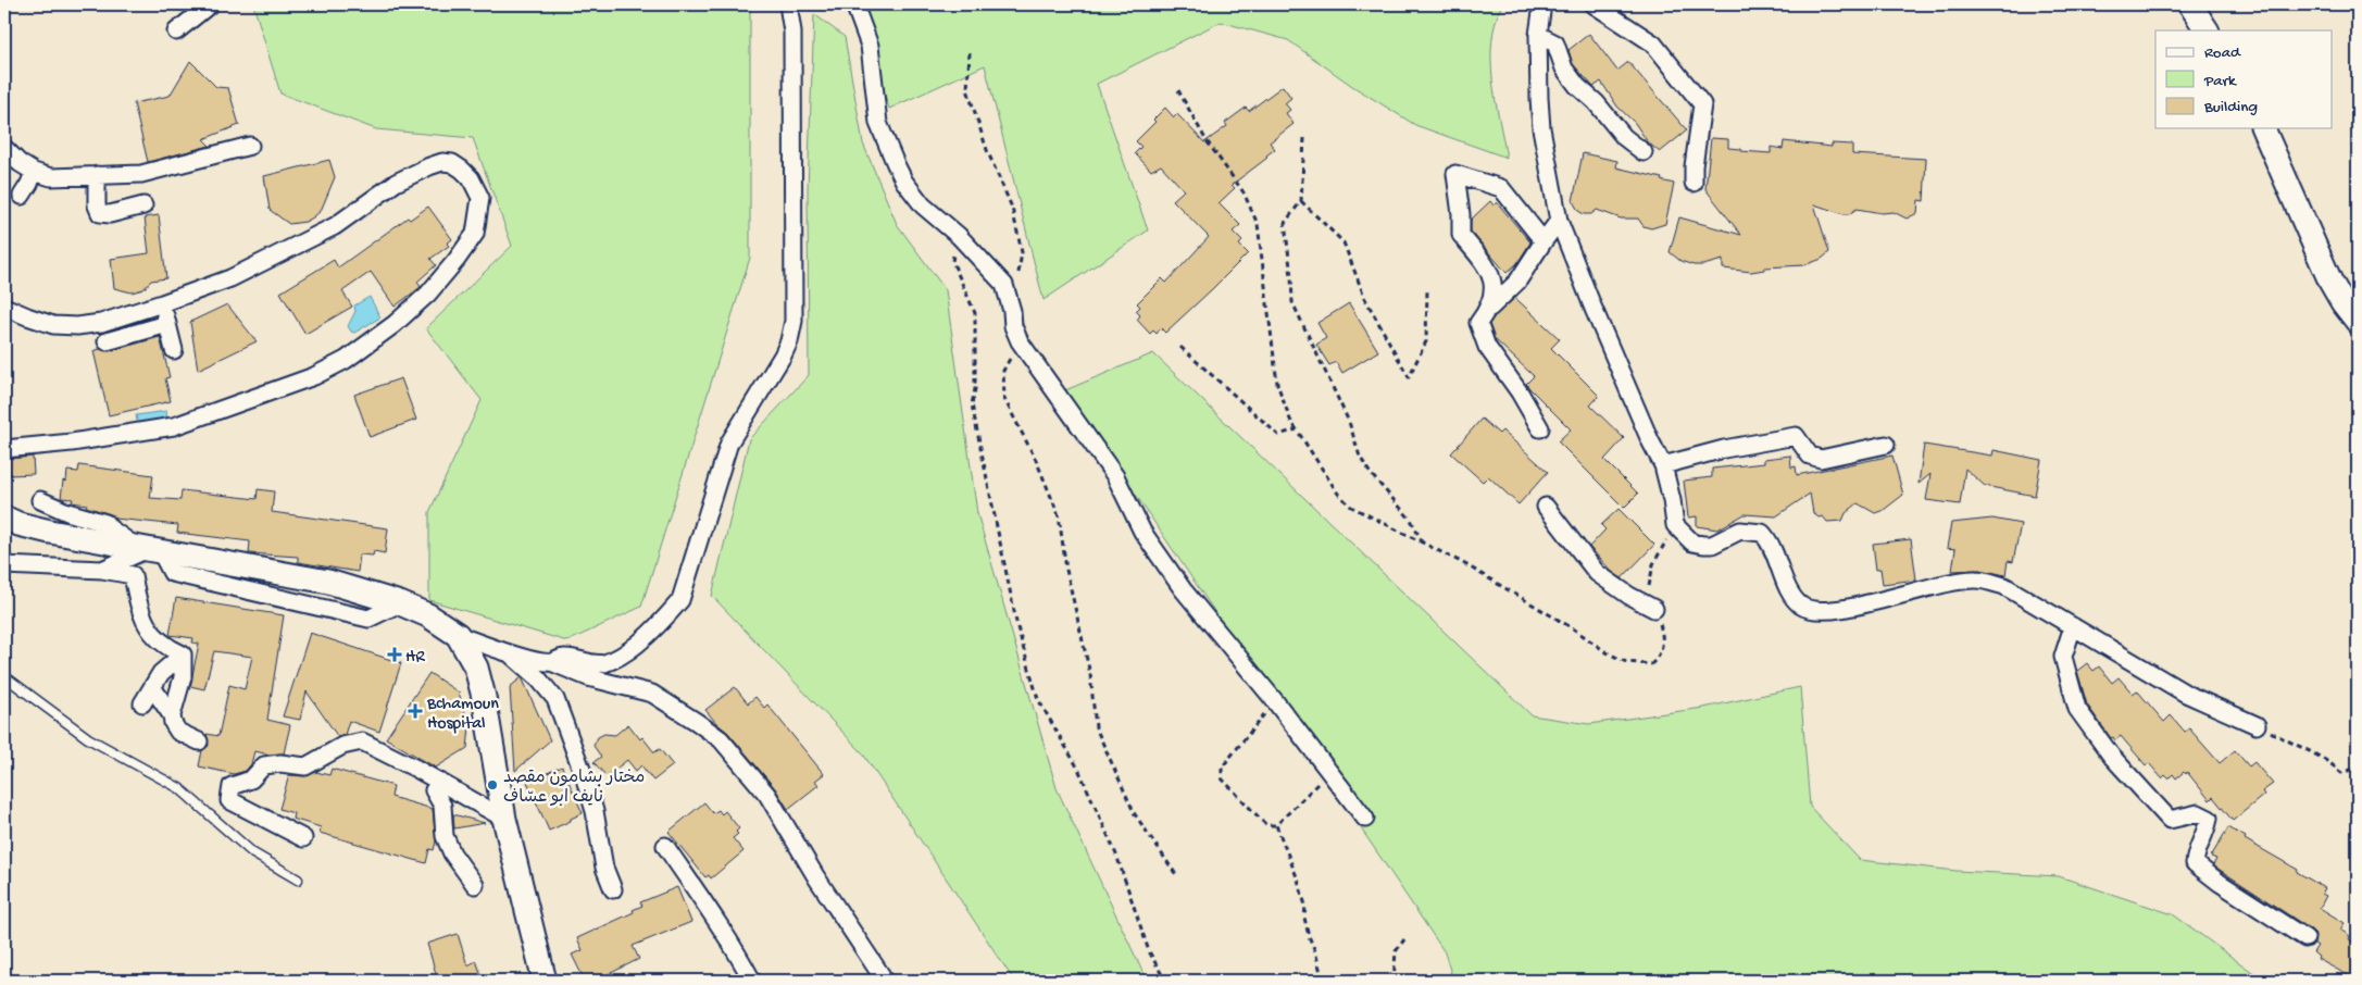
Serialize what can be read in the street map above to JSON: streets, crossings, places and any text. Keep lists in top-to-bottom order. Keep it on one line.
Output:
{"places":{"health":["HR","Bchamoun Hospital"],"other":["مختار بشامون مقصد نايف ابو عسّاف"]},"legend":["Road","Park","Building"]}
